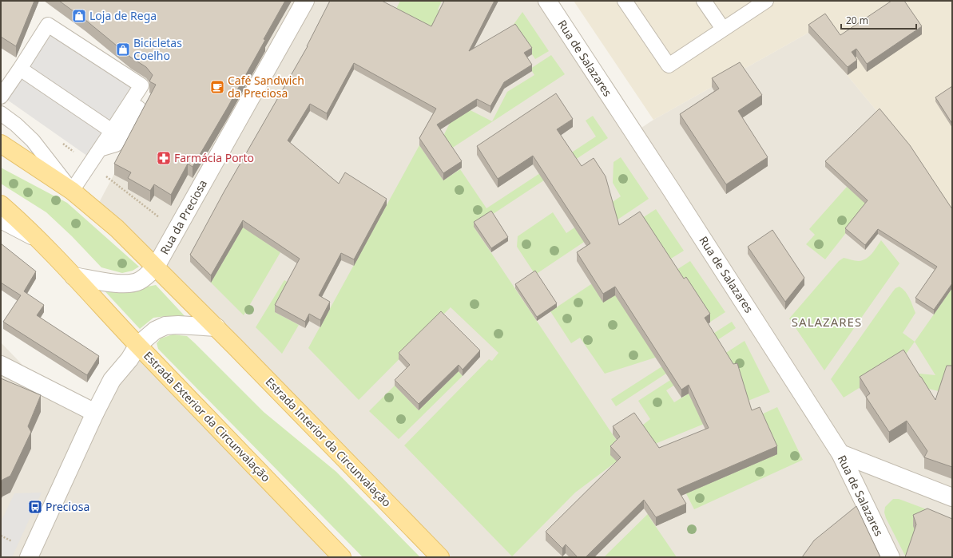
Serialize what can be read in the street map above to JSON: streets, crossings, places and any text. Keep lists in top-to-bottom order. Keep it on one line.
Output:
{"streets":{"main road":["Estrada Exterior da Circunvalação","Estrada Interior da Circunvalação"],"street":["Rua de Salazares","Rua da Preciosa"]},"crossings":[["Rua da Preciosa","Estrada Interior da Circunvalação"]],"districts":["SALAZARES"],"places":{"shop":["Loja de Rega","Bicicletas Coelho"],"cafe":["Café Sandwich da Preciosa"],"pharmacy":["Farmácia Porto"],"bus stop":["Preciosa"]},"scale_bar":"20 m"}
